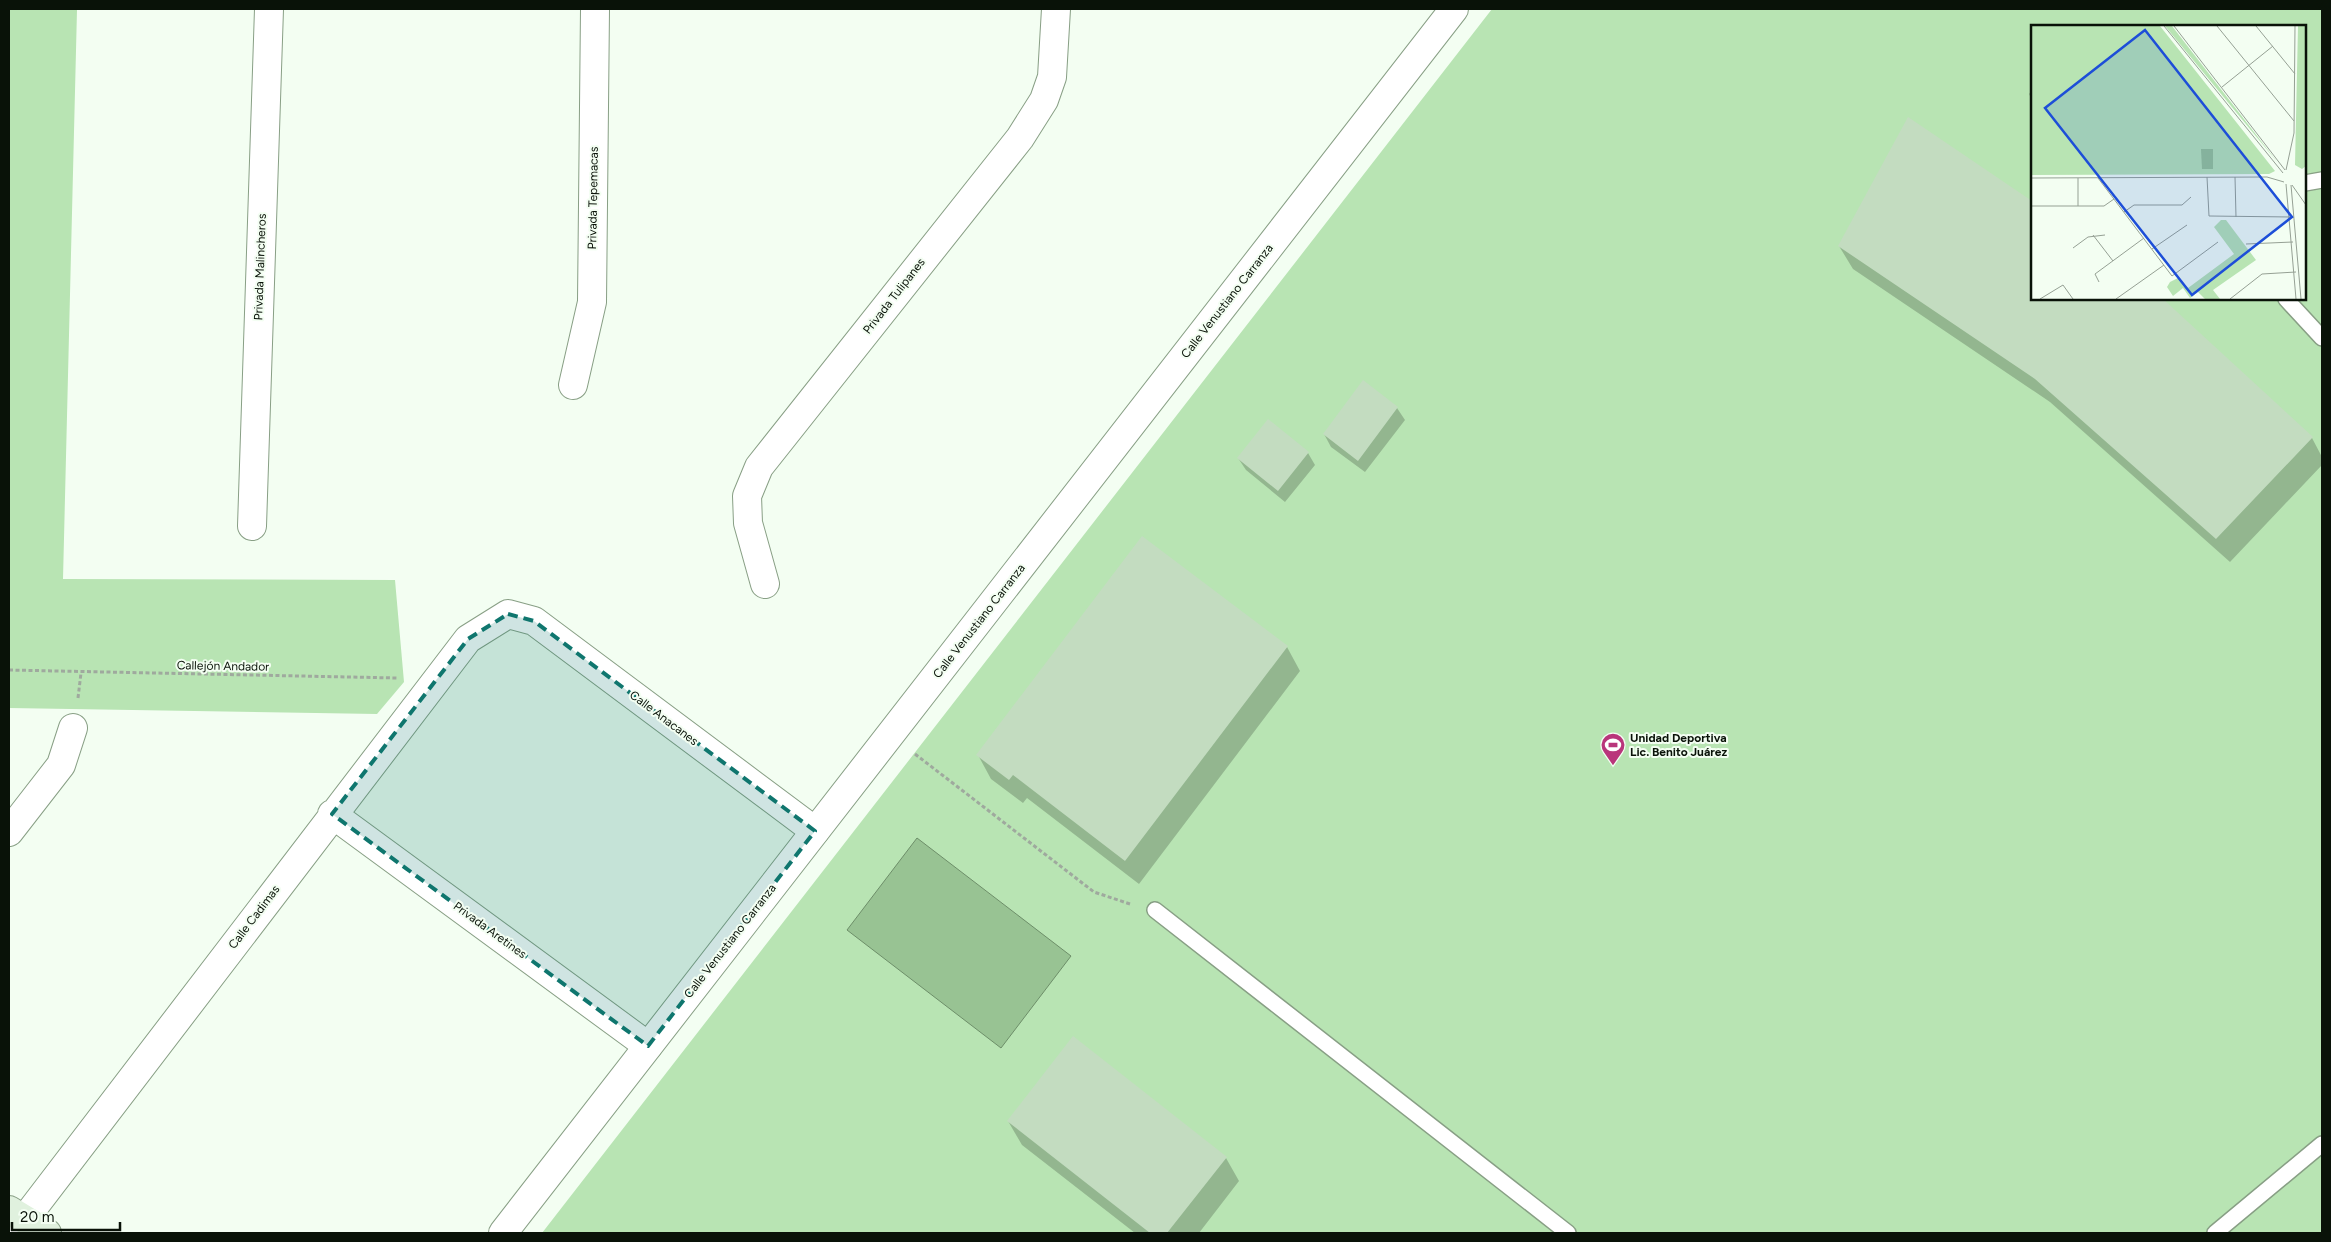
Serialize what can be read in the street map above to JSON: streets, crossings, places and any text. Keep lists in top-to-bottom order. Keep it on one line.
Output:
{"streets":{"street":["Privada Tepemacas","Privada Malincheros","Privada Tulipanes","Calle Venustiano Carranza","Calle Anacanes","Calle Cadimas","Privada Aretines"],"path":["Callejón Andador"]},"crossings":[["Calle Venustiano Carranza","Calle Anacanes"],["Calle Venustiano Carranza","Privada Aretines"],["Callejón Andador","Calle Cadimas"],["Calle Anacanes","Calle Cadimas"],["Calle Cadimas","Privada Aretines"]],"places":{"sports":["Unidad Deportiva Lic. Benito Juárez"]},"scale_bar":"20 m"}
